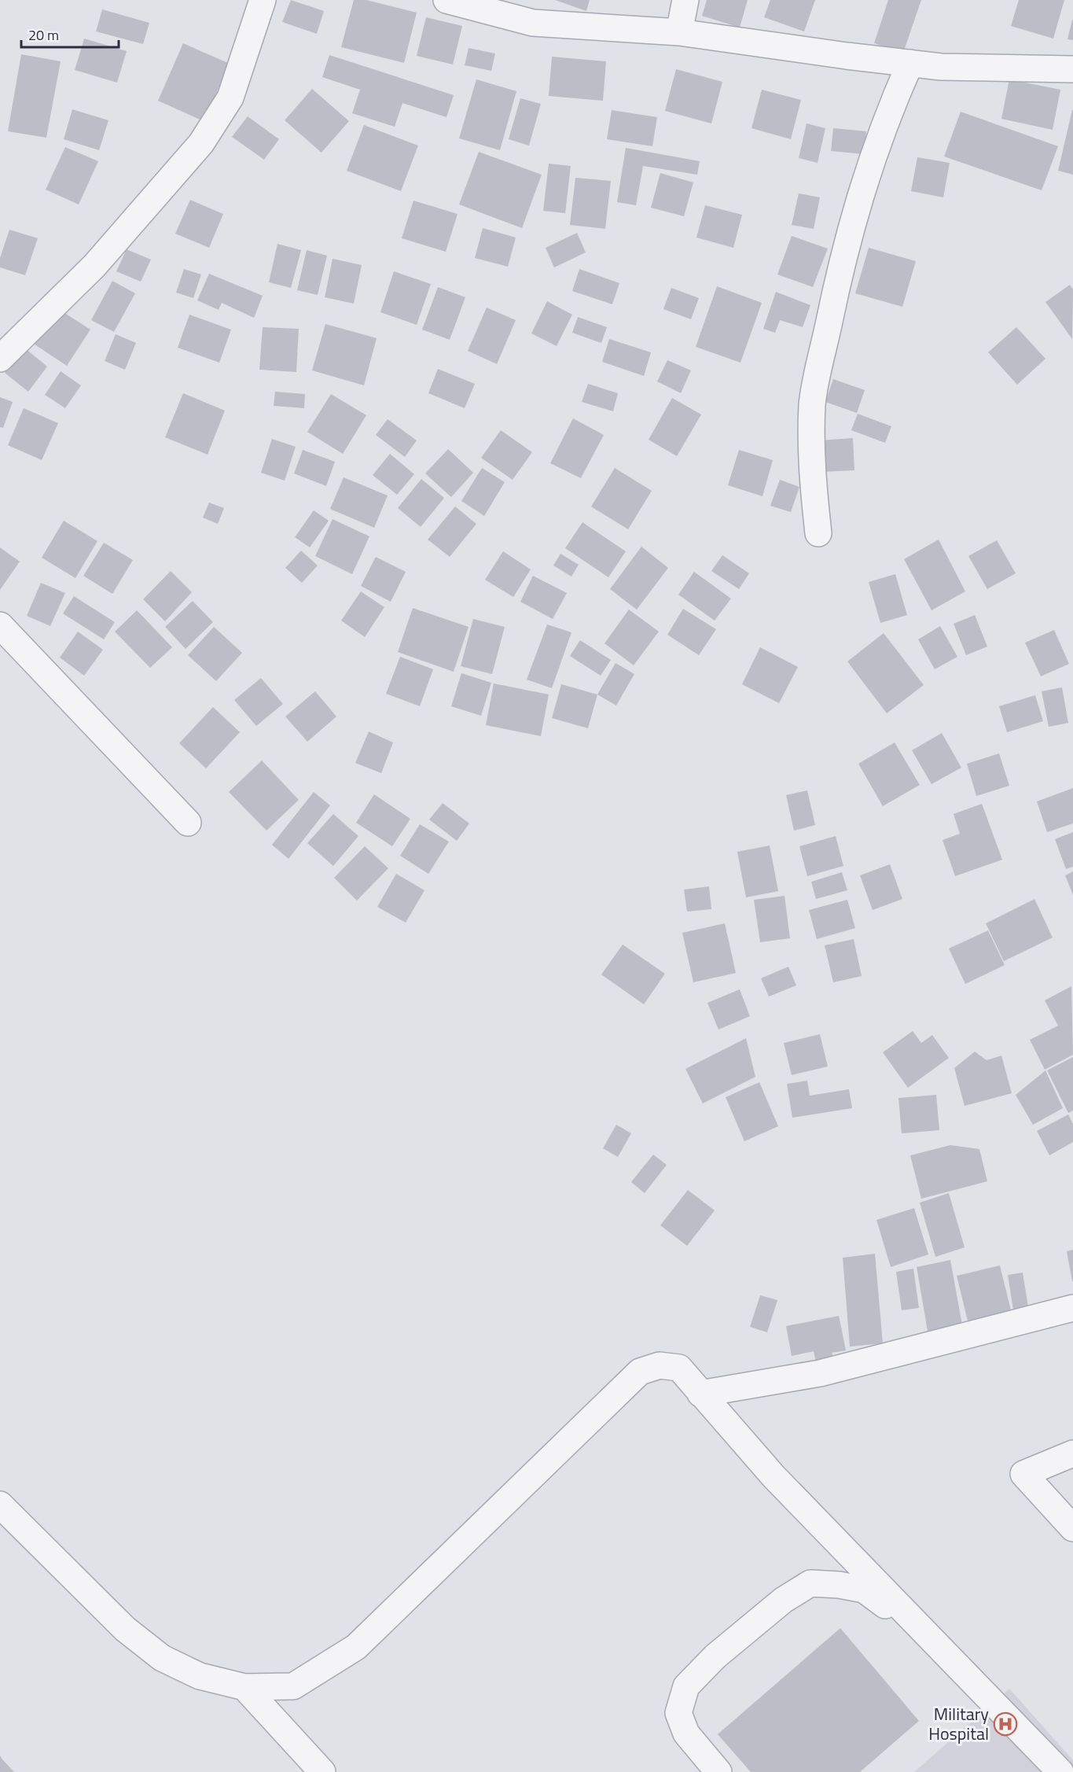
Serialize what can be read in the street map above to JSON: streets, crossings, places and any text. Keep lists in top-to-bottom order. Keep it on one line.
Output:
{"places":{"hospital":["Military Hospital"]},"scale_bar":"20 m"}
